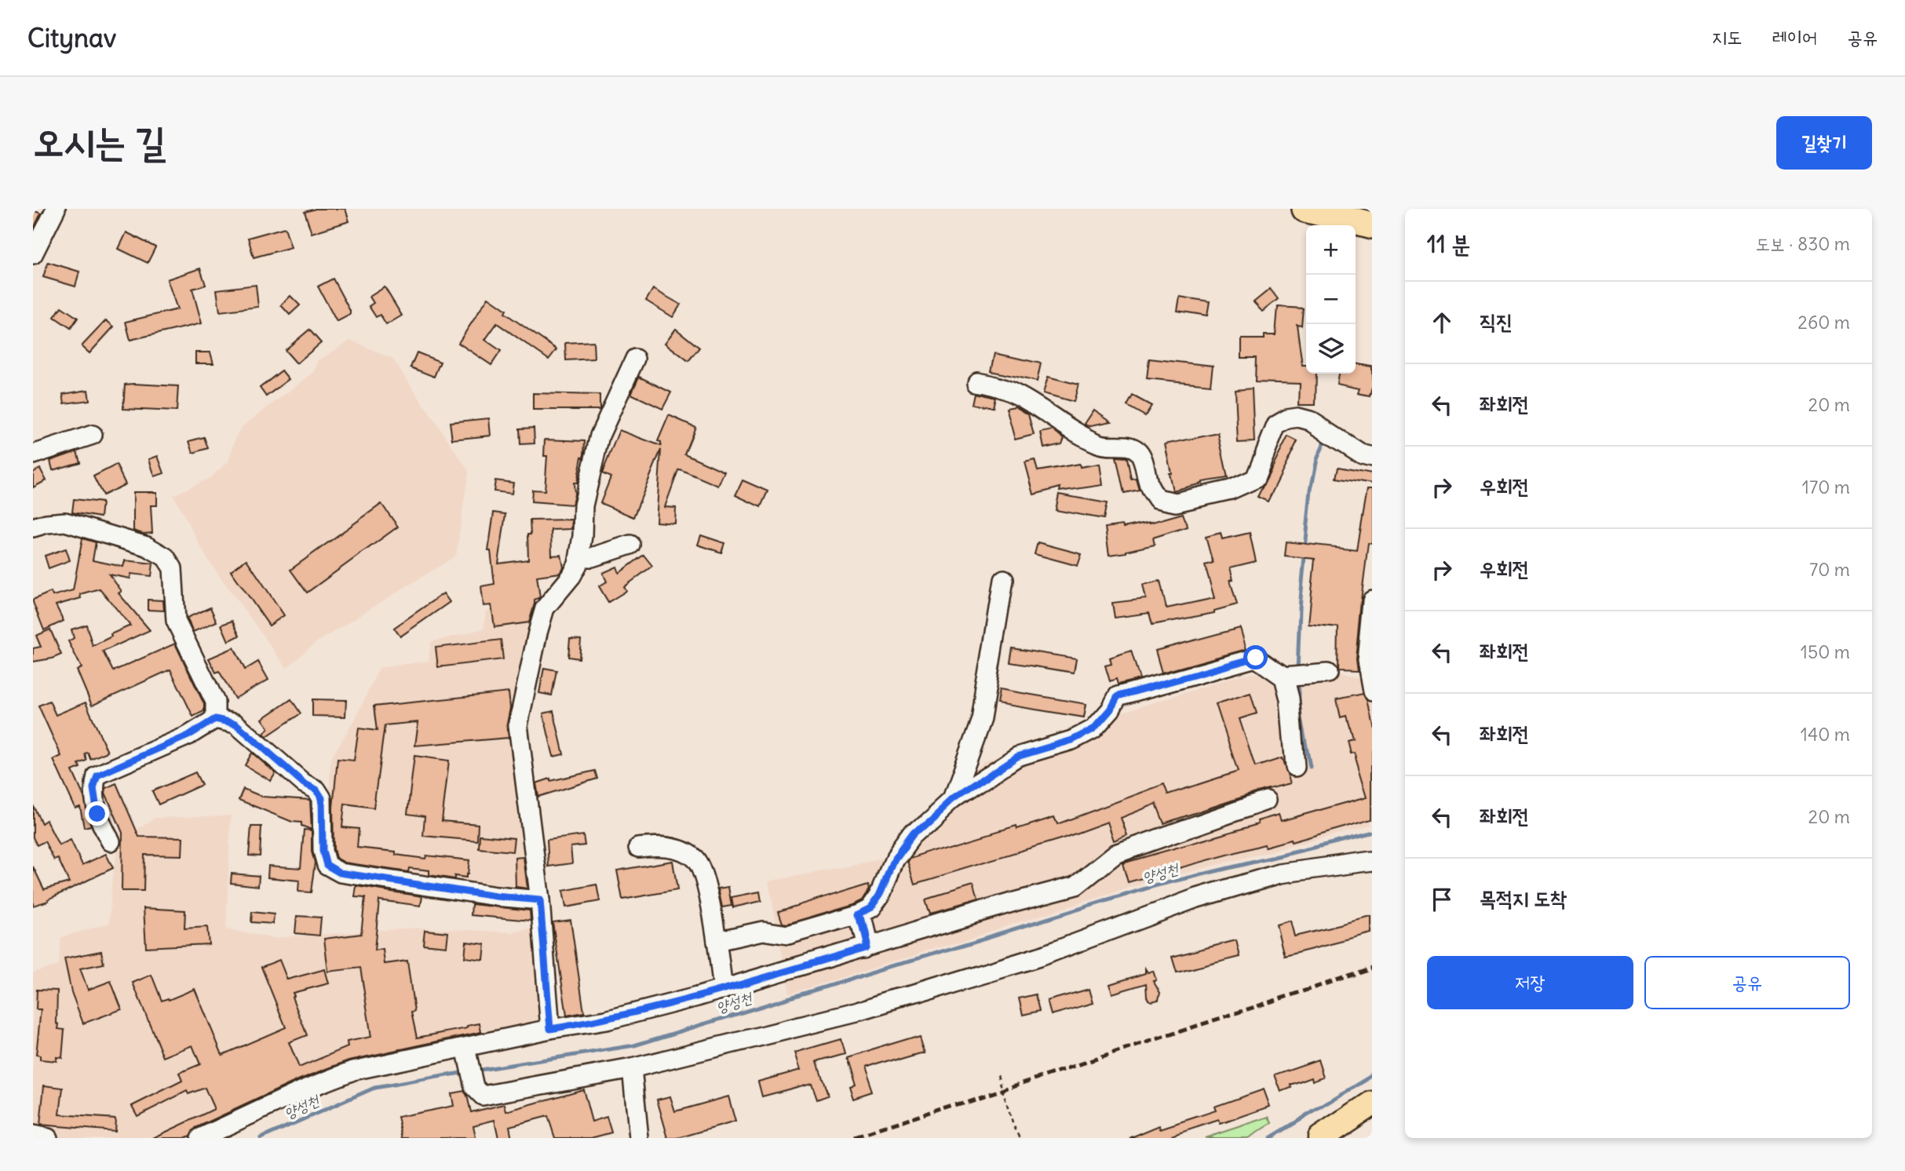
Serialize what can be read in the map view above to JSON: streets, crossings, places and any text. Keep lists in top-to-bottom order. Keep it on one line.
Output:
{"water":["양성천"],"page":{"header":"Citynav","nav":["지도","레이어","공유"],"buttons":["길찾기",["저장","공유"]],"title":"오시는 길","heading":["11 분","도보 · 830 m"],"map_buttons":["+","−"],"list":[["직진","260 m"],["좌회전","20 m"],["우회전","170 m"],["우회전","70 m"],["좌회전","150 m"],["좌회전","140 m"],["좌회전","20 m"],"목적지 도착"]}}
